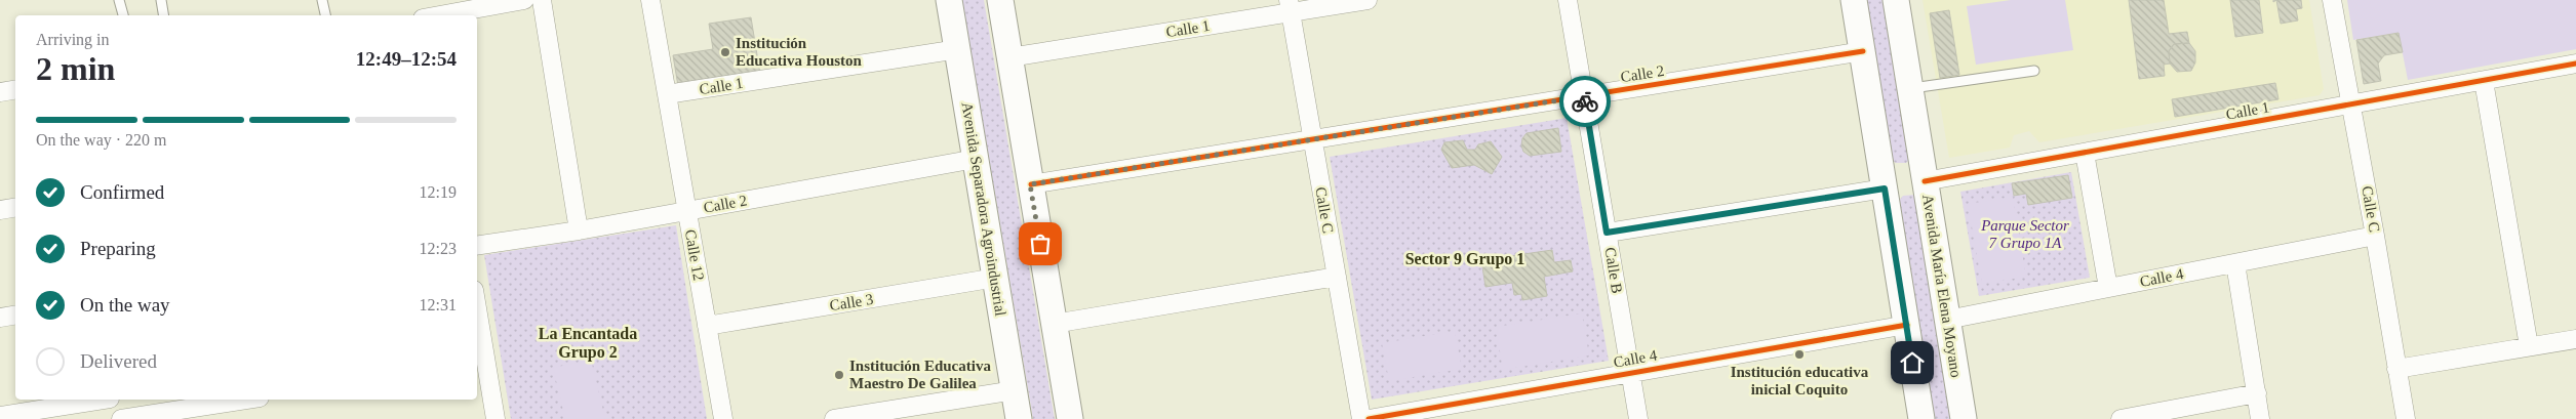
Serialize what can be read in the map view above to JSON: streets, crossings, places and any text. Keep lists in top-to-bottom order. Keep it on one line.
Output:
{"streets":{"street":["Calle 1","Calle 2","Avenida Separadora Agroindustrial","Calle C","Calle 12","Calle B","Calle 4","Avenida María Elena Moyano","Calle 3"]},"crossings":[["Calle 1","Avenida Separadora Agroindustrial"],["Calle 1","Calle C"],["Calle 1","Calle 12"],["Calle 1","Avenida María Elena Moyano"],["Calle 2","Avenida Separadora Agroindustrial"],["Calle 2","Calle C"],["Calle 2","Calle 12"],["Calle 2","Calle B"],["Avenida Separadora Agroindustrial","Calle 3"],["Calle C","Calle 4"],["Calle 12","Calle 3"],["Calle B","Calle 4"],["Calle 4","Avenida María Elena Moyano"]],"districts":["Sector 9 Grupo 1","La Encantada Grupo 2"],"parks":["Parque Sector 7 Grupo 1A"],"places":["Institución Educativa Houston","Institución educativa inicial Coquito","Institución Educativa Maestro De Galilea"],"page":{"heading":["2 min","Arriving in","12:49–12:54"],"bar":"On the way · 220 m","list":[["Confirmed","12:19"],["Preparing","12:23"],["On the way","12:31"],"Delivered"]}}
